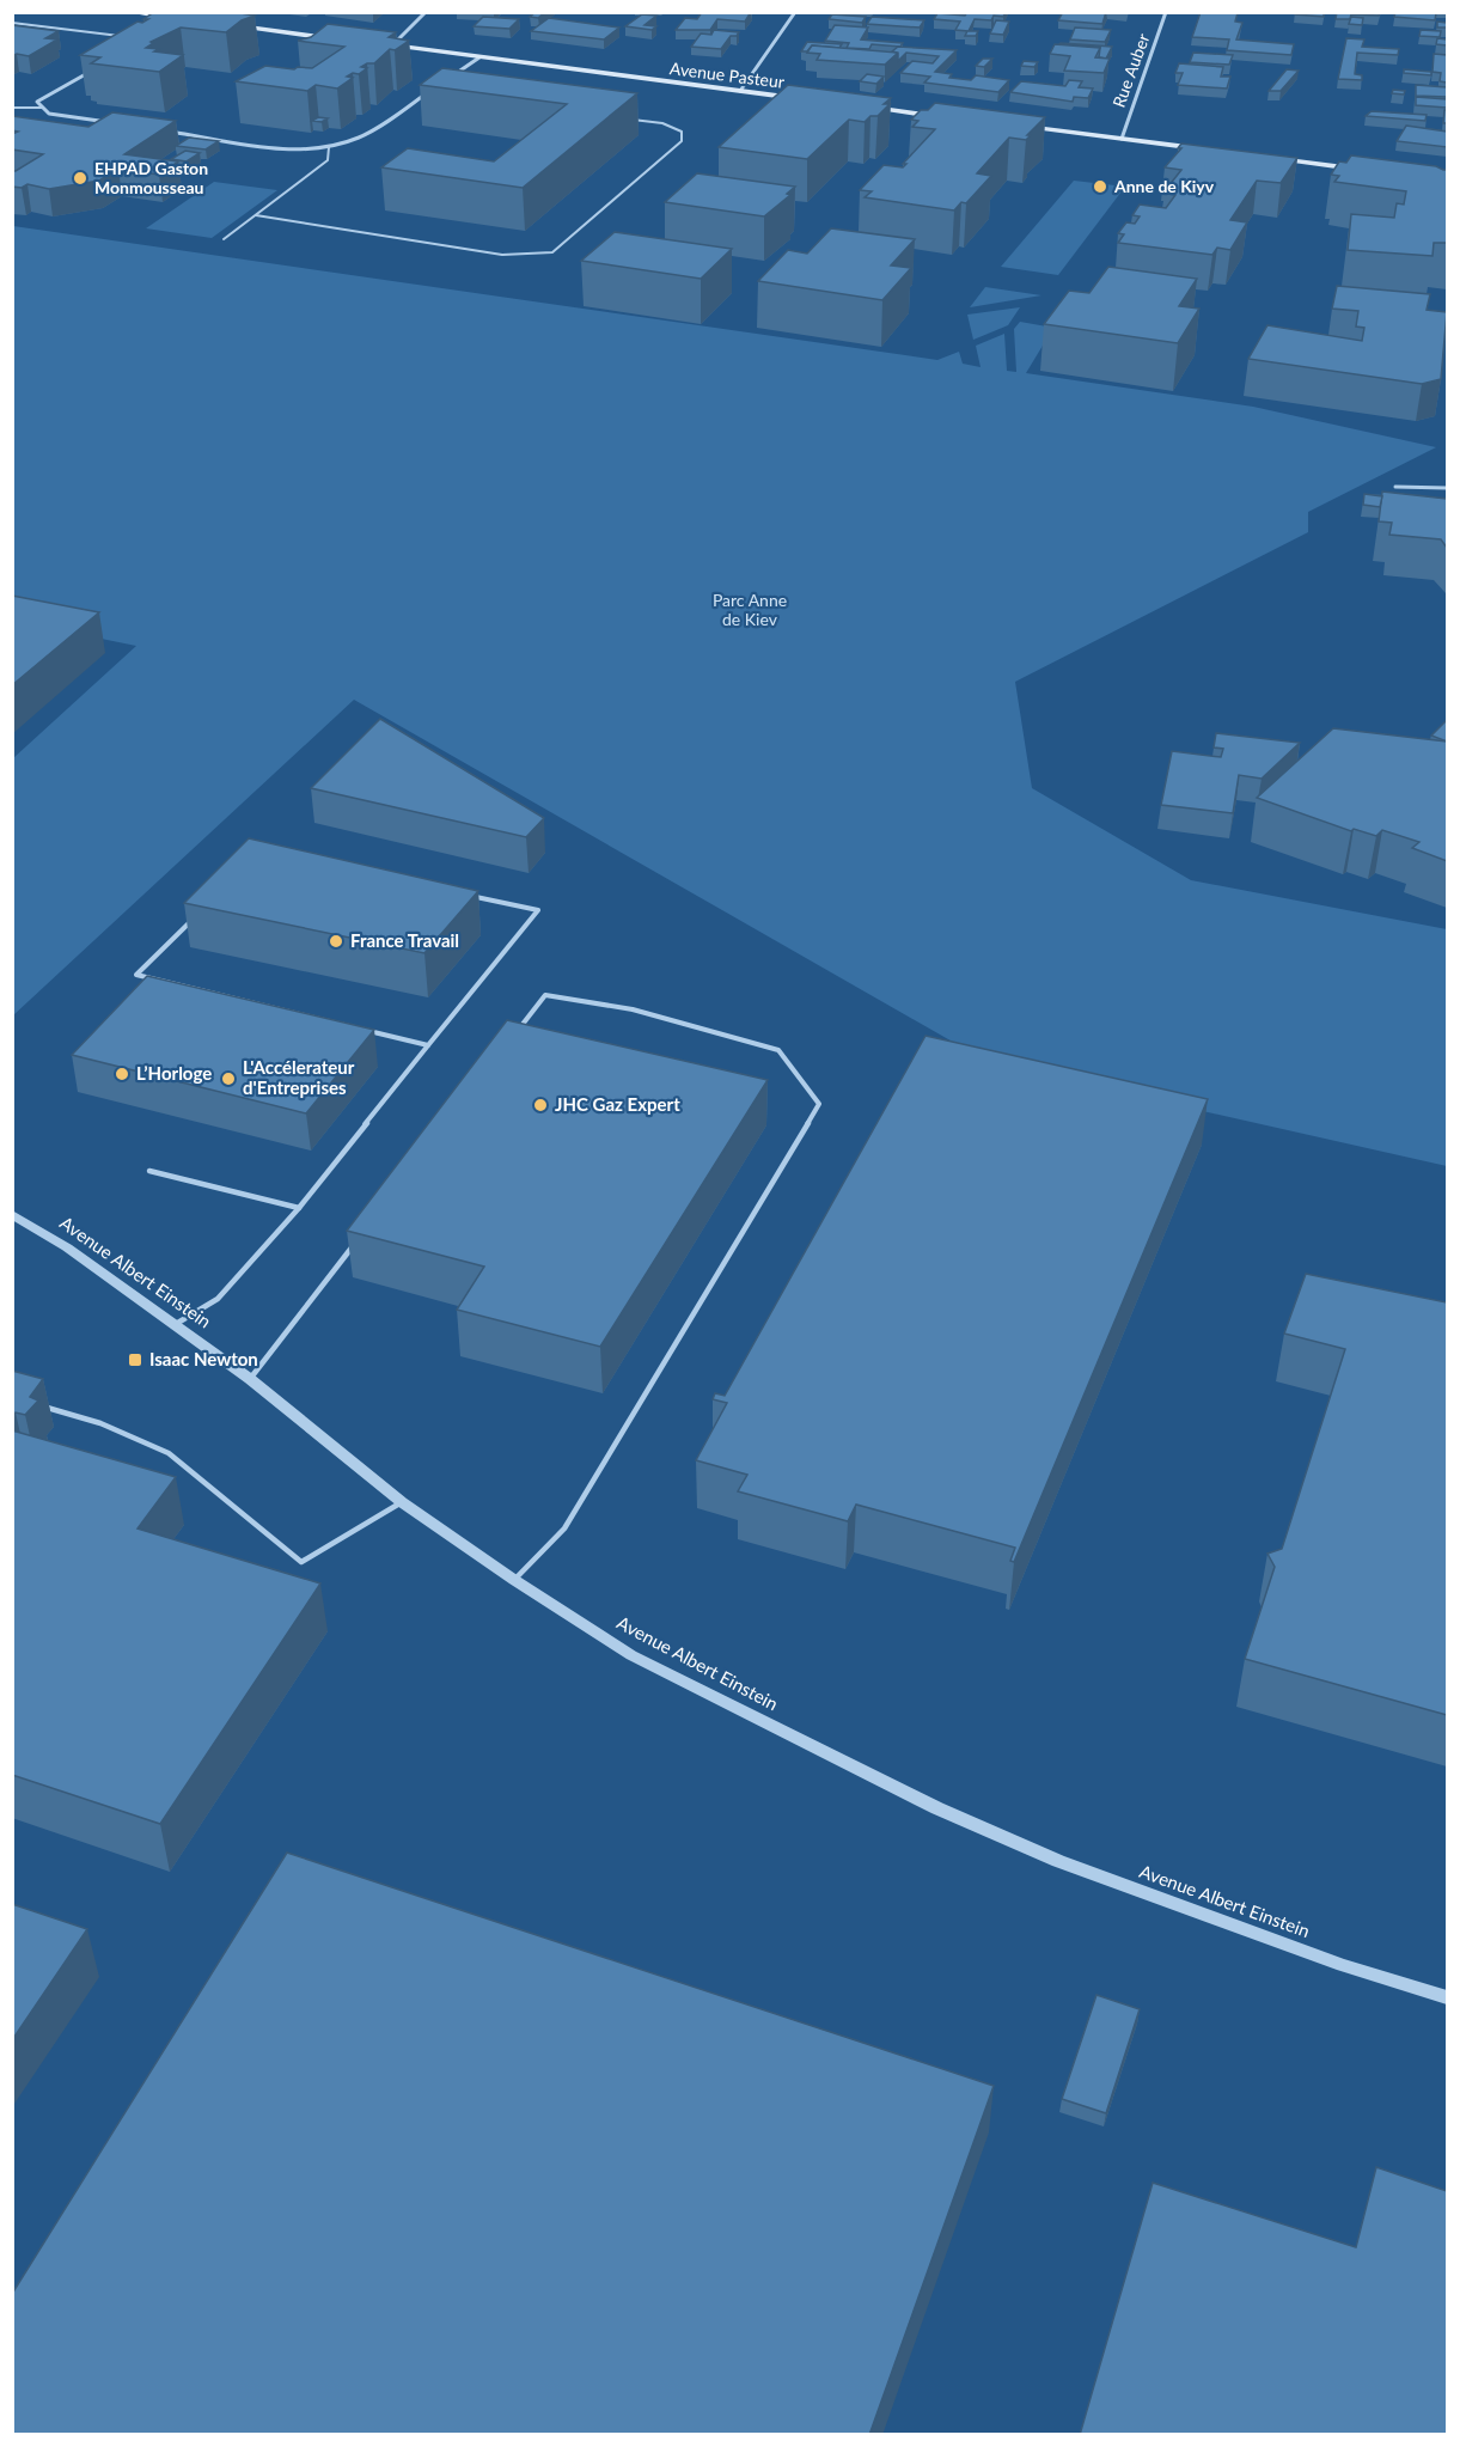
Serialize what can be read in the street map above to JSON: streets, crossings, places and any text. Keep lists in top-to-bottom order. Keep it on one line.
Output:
{"streets":{"main road":["Avenue Pasteur"],"street":["Rue Auber","Avenue Albert Einstein"]},"parks":["Parc Anne de Kiev"],"places":{"other":["EHPAD Gaston Monmousseau","Anne de Kiyv","France Travail","L’Horloge","L'Accélerateur d'Entreprises","JHC Gaz Expert"],"transit":["Isaac Newton"]}}
